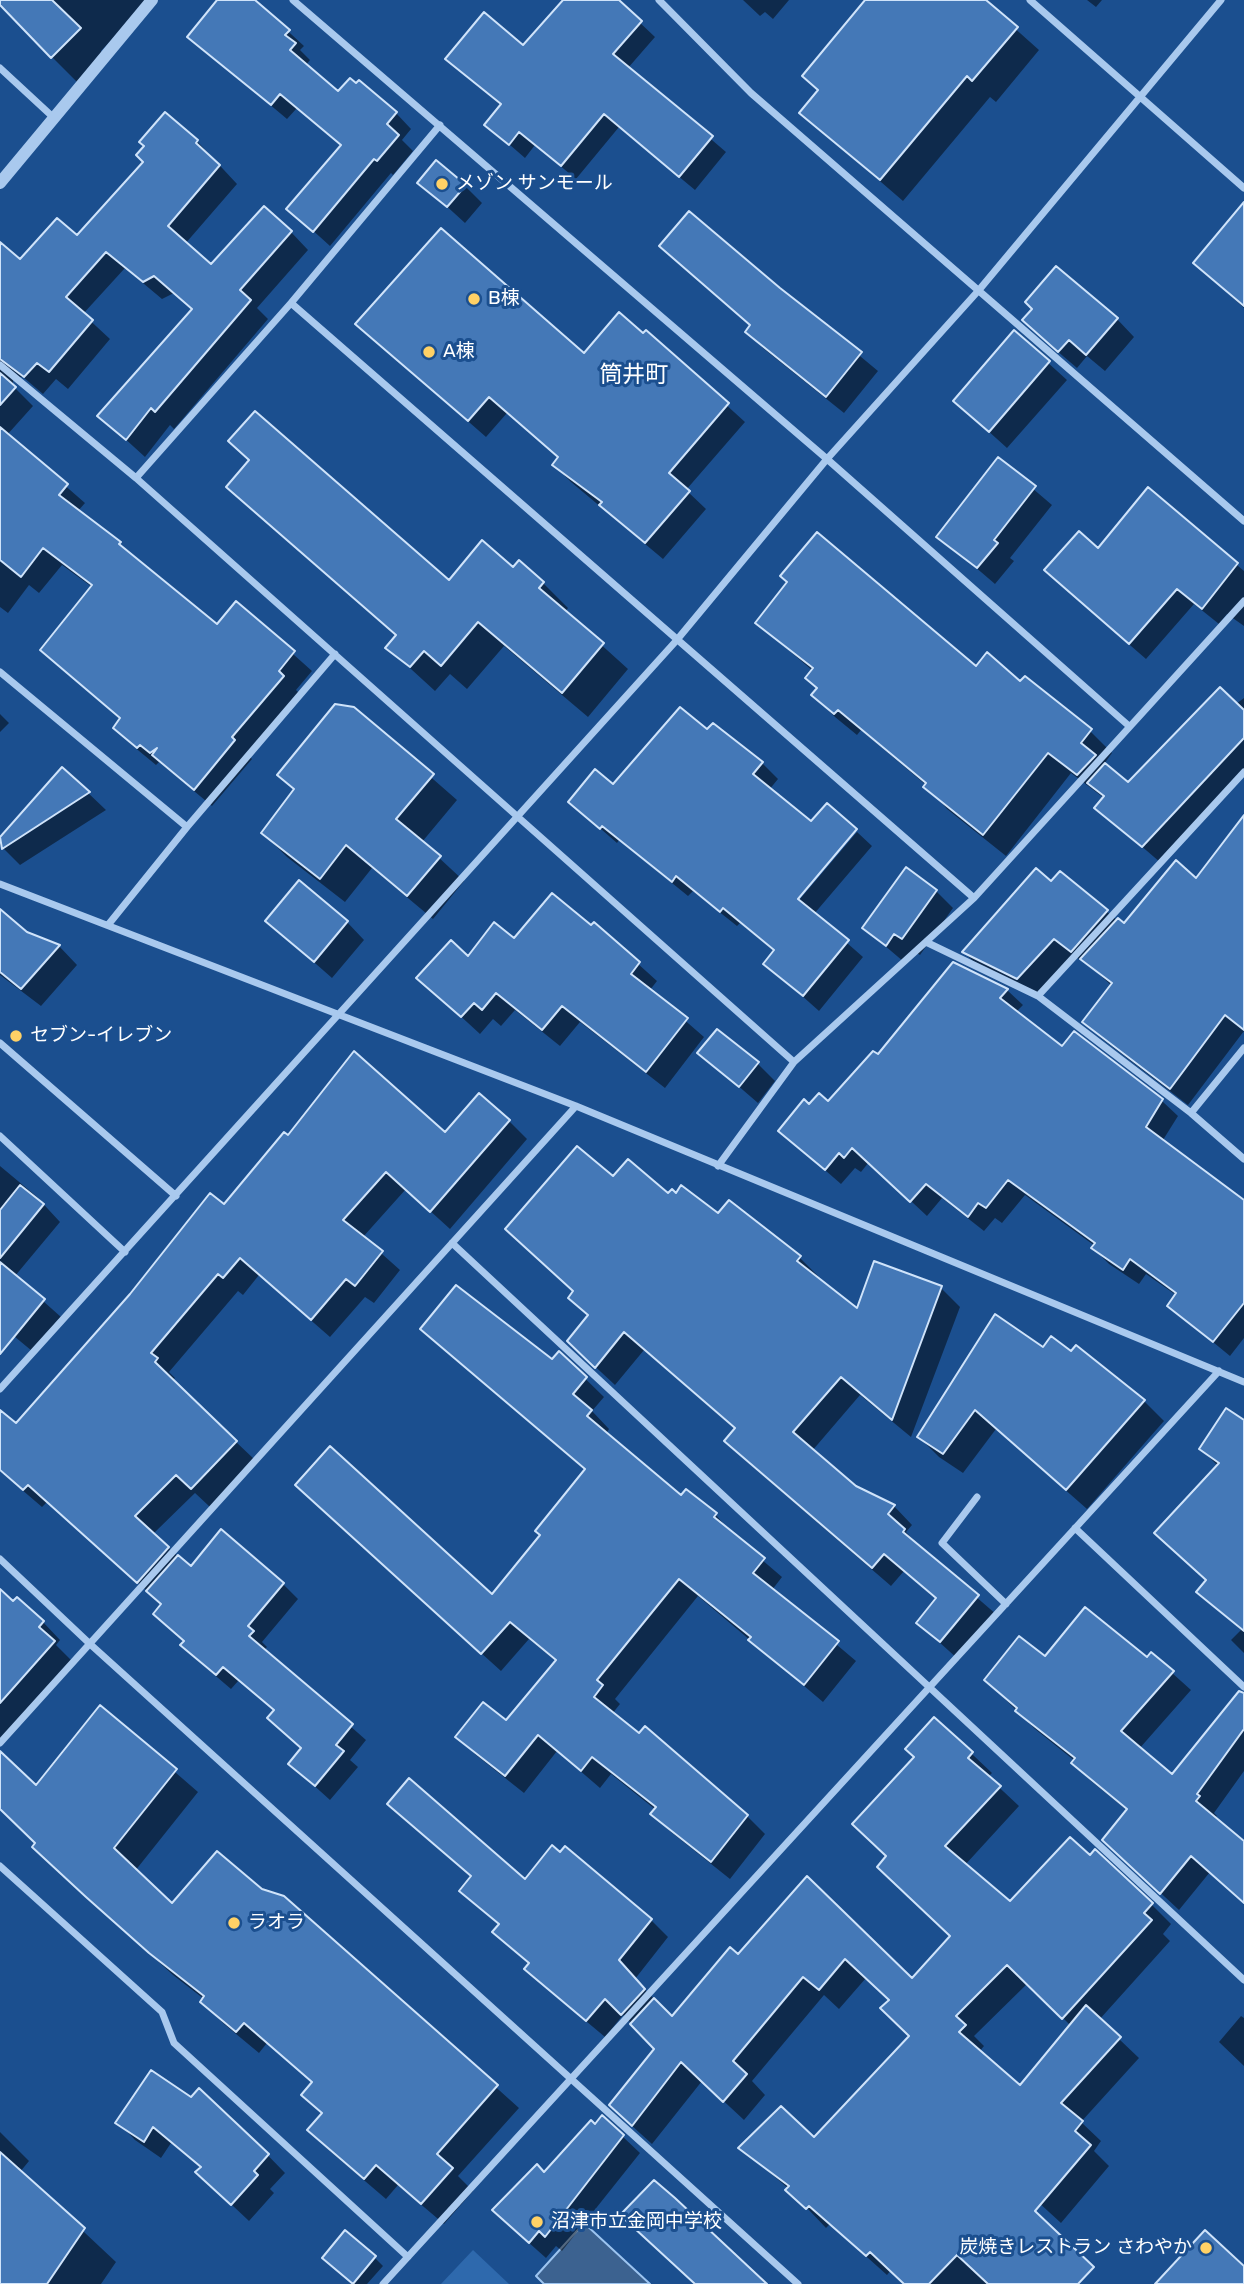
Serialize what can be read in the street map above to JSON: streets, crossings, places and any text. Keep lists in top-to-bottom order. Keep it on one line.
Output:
{"districts":["筒井町"],"places":["メゾン サンモール","B棟","A棟","セブン-イレブン","ラオラ","沼津市立金岡中学校","炭焼きレストラン さわやか"]}
